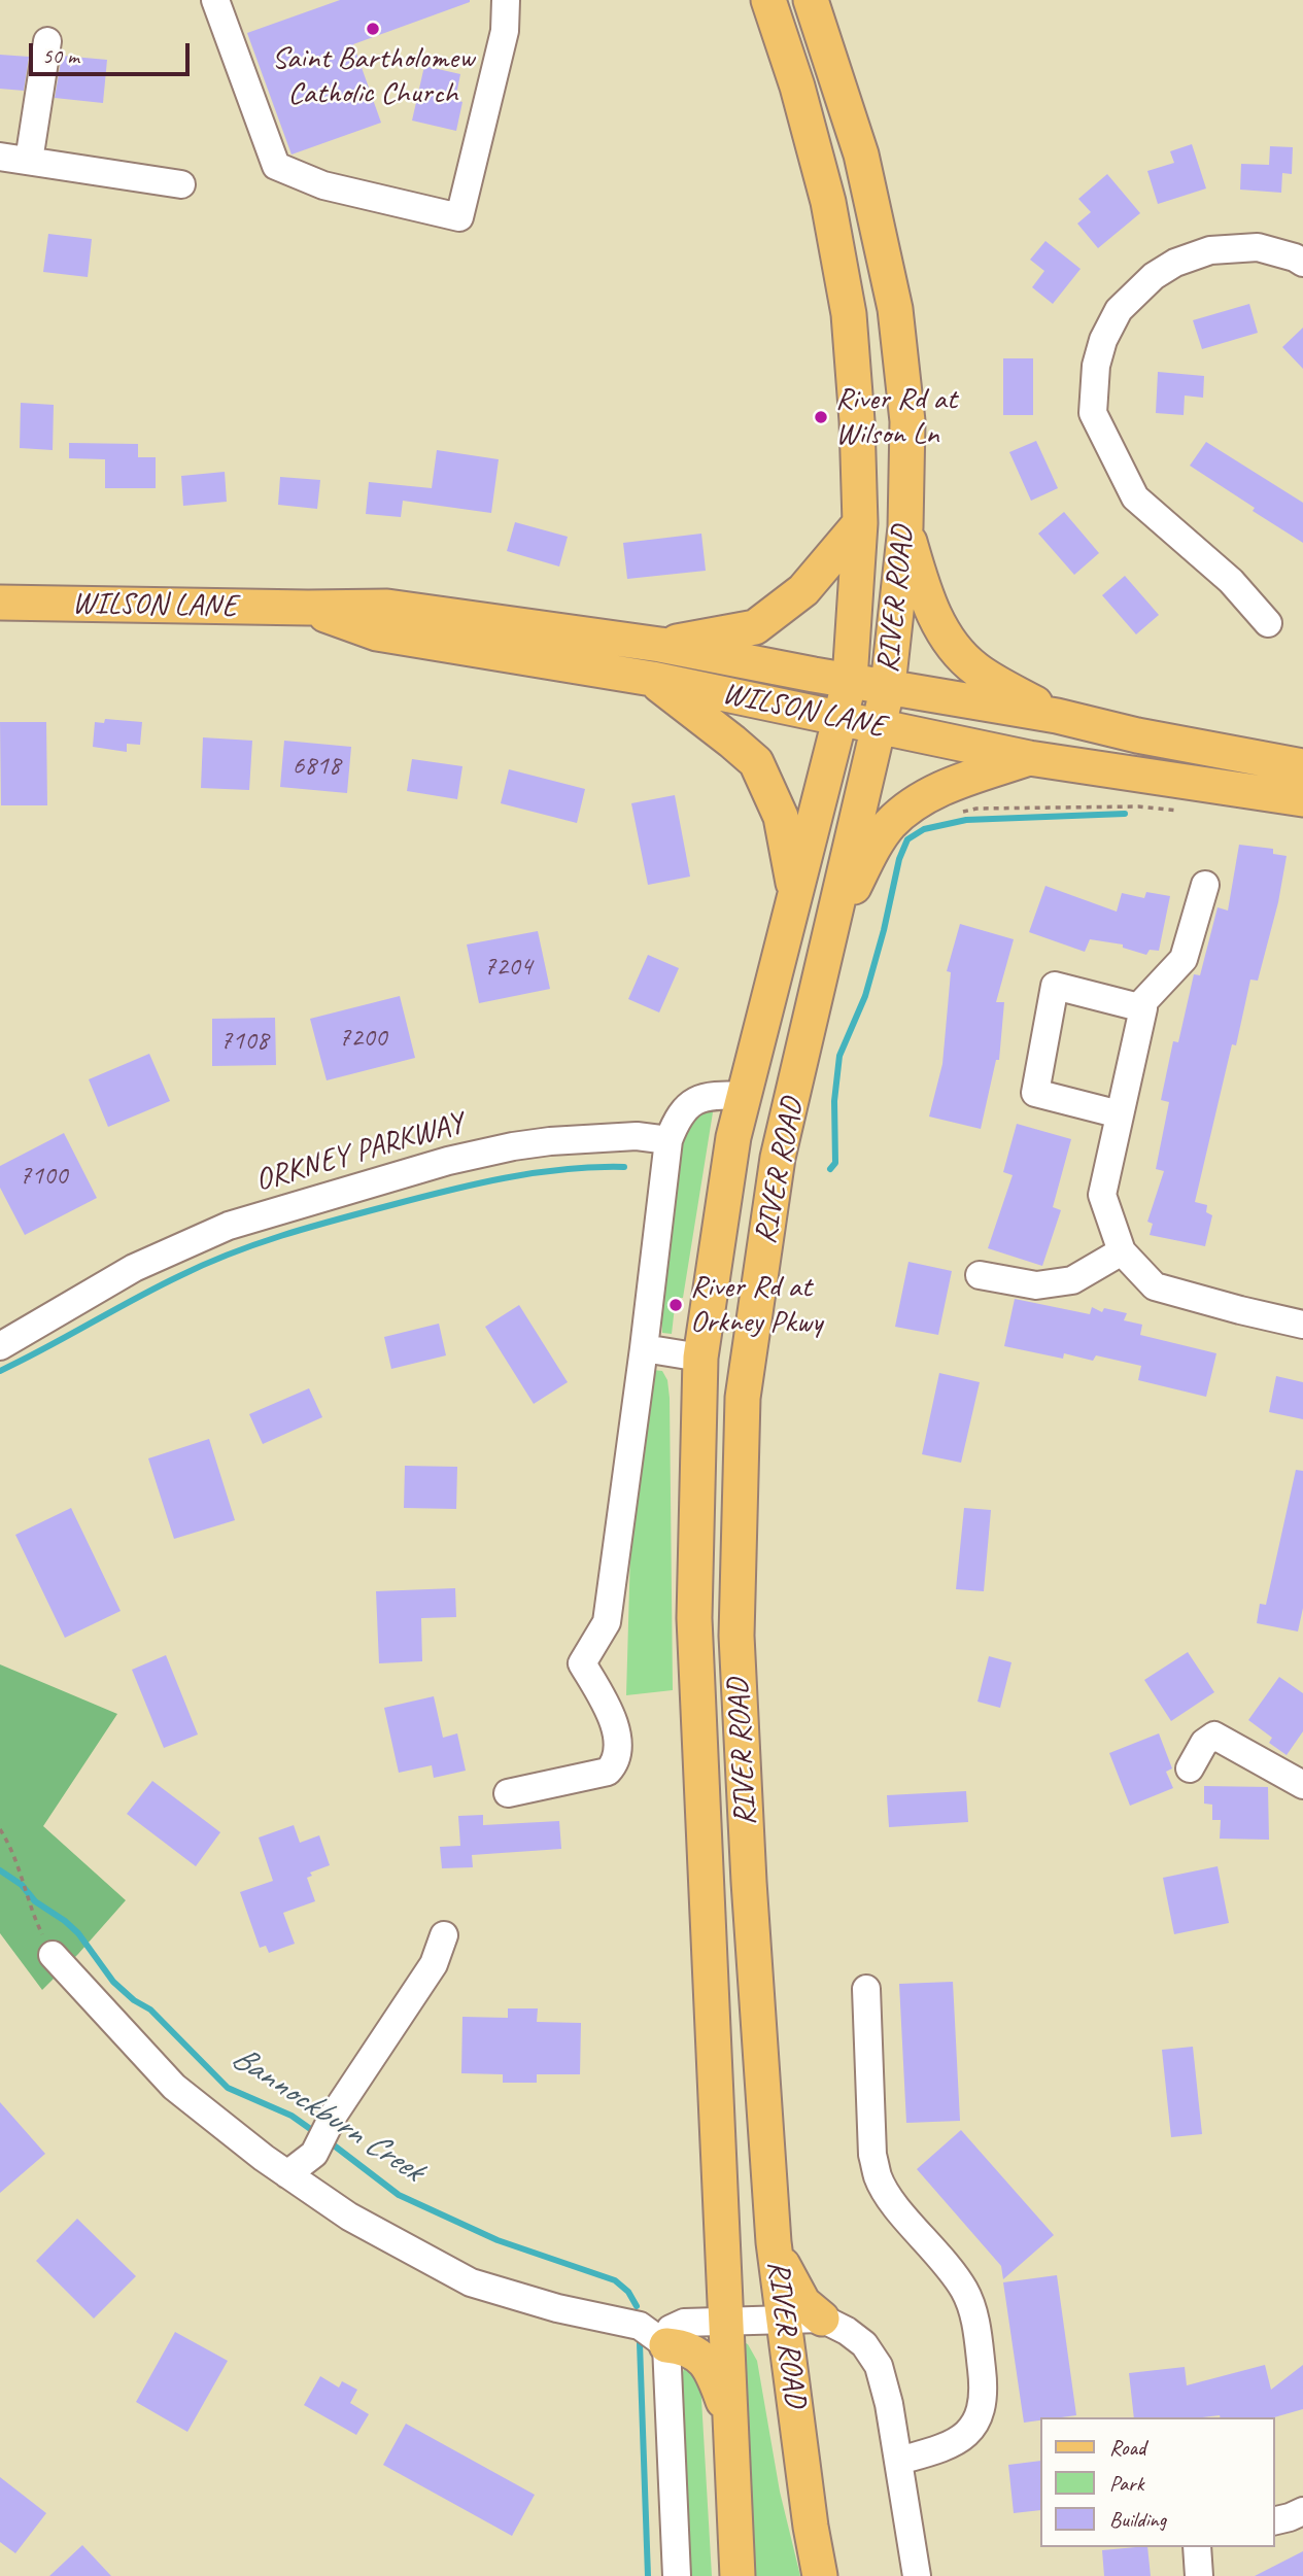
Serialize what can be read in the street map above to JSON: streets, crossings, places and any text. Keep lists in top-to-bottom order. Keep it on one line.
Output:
{"streets":{"main road":["RIVER ROAD","WILSON LANE"],"street":["ORKNEY PARKWAY"]},"crossings":[["RIVER ROAD","WILSON LANE"]],"water":["Bannockburn Creek"],"places":["Saint Bartholomew Catholic Church","River Rd at Wilson Ln","River Rd at Orkney Pkwy"],"house_numbers":["6818","7204","7200","7108","7100"],"legend":["Road","Park","Building"],"scale_bar":"50 m"}
